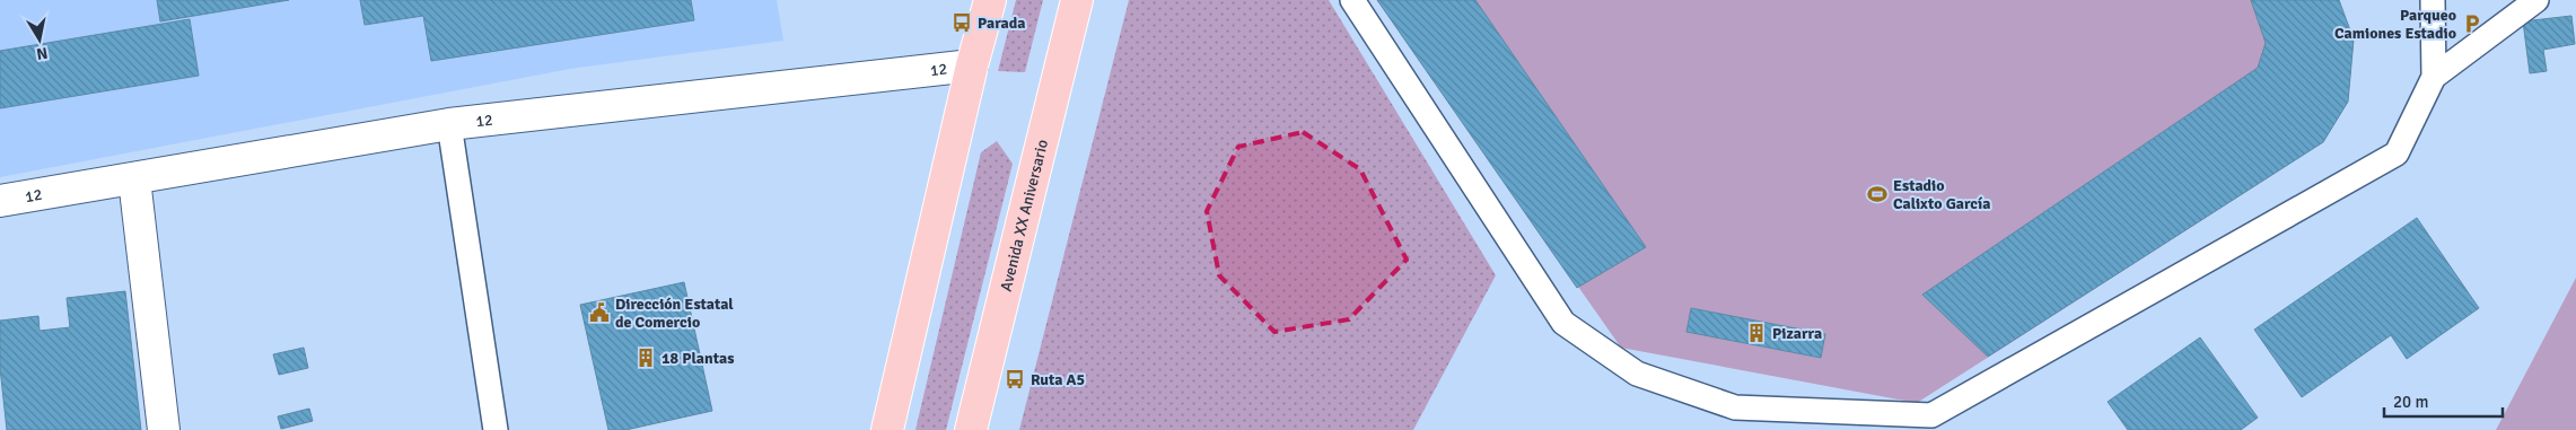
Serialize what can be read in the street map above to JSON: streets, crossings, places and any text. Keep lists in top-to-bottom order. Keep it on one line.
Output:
{"streets":{"main road":["Avenida XX Aniversario"],"street":["12"]},"places":{"bus stop":["Parada","Ruta A5"],"parking":["Parqueo Camiones Estadio"],"sports":["Estadio Calixto García"],"public building":["Dirección Estatal de Comercio"],"building":["Pizarra","18 Plantas"]},"scale_bar":"20 m","north":"bottom"}
